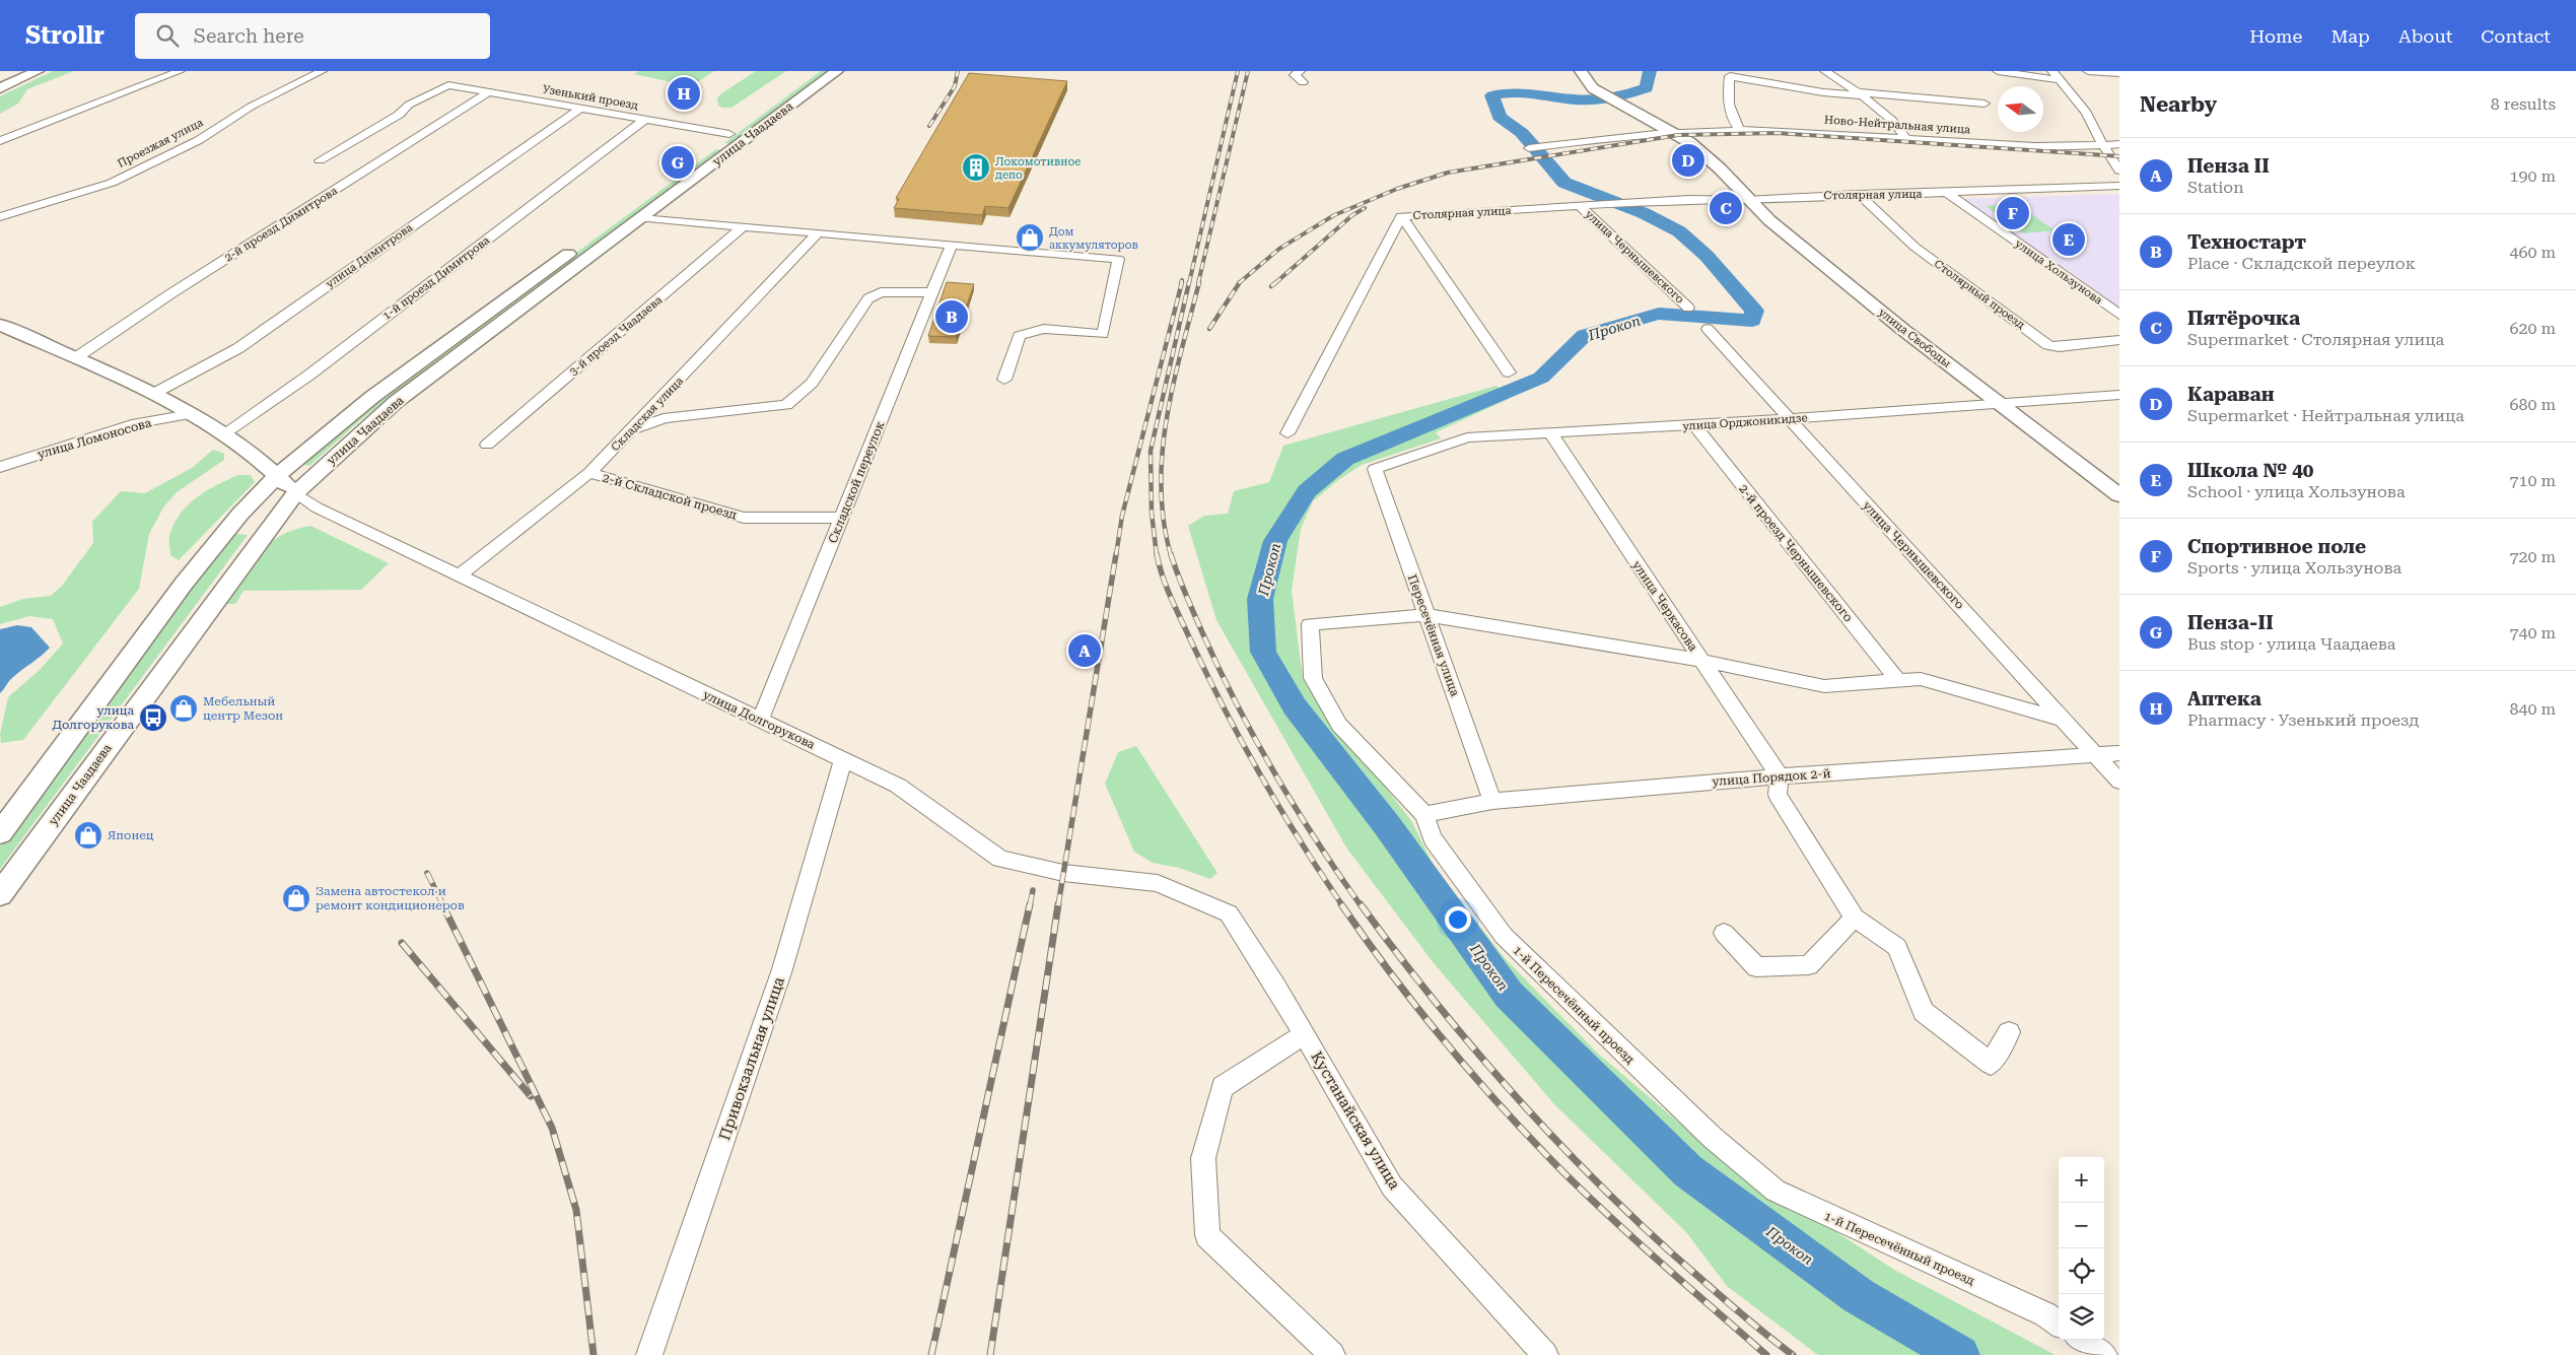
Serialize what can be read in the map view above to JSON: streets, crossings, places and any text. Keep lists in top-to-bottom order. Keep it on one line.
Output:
{"streets":{"main road":["улица Чаадаева","улица Свободы"],"street":["Узенький проезд","Ново-Нейтральная улица","Проезжая улица","Столярная улица","2-й проезд Димитрова","улица Димитрова","улица Чернышевского","улица Хользунова","1-й проезд Димитрова","Столярный проезд","3-й проезд Чаадаева","Складская улица","улица Орджоникидзе","улица Ломоносова","Складской переулок","2-й Складской проезд","2-й проезд Чернышевского","улица Черкасова","Пересечённая улица","улица Долгорукова","улица Порядок 2-й","1-й Пересечённый проезд","Привокзальная улица","Кустанайская улица"]},"crossings":[["Узенький проезд","улица Чаадаева"],["Узенький проезд","2-й проезд Димитрова"],["Узенький проезд","улица Димитрова"],["Узенький проезд","1-й проезд Димитрова"],["Ново-Нейтральная улица","улица Свободы"],["улица Чаадаева","улица Долгорукова"],["Столярная улица","улица Чернышевского"],["Столярная улица","улица Хользунова"],["Столярная улица","Столярный проезд"],["Столярная улица","улица Свободы"],["улица Чернышевского","улица Орджоникидзе"],["улица Чернышевского","улица Порядок 2-й"],["улица Свободы","улица Орджоникидзе"],["Складская улица","2-й Складской проезд"],["Складская улица","улица Долгорукова"],["улица Орджоникидзе","2-й проезд Чернышевского"],["улица Орджоникидзе","улица Черкасова"],["улица Орджоникидзе","Пересечённая улица"],["Складской переулок","2-й Складской проезд"],["Складской переулок","улица Долгорукова"],["улица Черкасова","улица Порядок 2-й"],["Пересечённая улица","улица Порядок 2-й"],["Пересечённая улица","1-й Пересечённый проезд"],["улица Долгорукова","Привокзальная улица"],["улица Долгорукова","Кустанайская улица"],["улица Порядок 2-й","1-й Пересечённый проезд"]],"water":["Прокоп"],"places":{"building":["Локомотивное депо"],"shop":["Дом аккумуляторов","Мебельный центр Мезон","Японец","Замена автостекол и ремонт кондиционеров"],"bus stop":["улица Долгорукова"]},"north":"left","page":{"header":"Strollr","search":"Search here","nav":["Home","Map","About","Contact"],"heading":["Nearby","8 results"],"pins":["H","D","G","C","F","E","B","A"],"list":[{"mark":"A","name":"Пенза II","note":"Station","value":"190 m"},{"mark":"B","name":"Техностарт","note":"Place · Складской переулок","value":"460 m"},{"mark":"C","name":"Пятёрочка","note":"Supermarket · Столярная улица","value":"620 m"},{"mark":"D","name":"Караван","note":"Supermarket · Нейтральная улица","value":"680 m"},{"mark":"E","name":"Школа № 40","note":"School · улица Хользунова","value":"710 m"},{"mark":"F","name":"Спортивное поле","note":"Sports · улица Хользунова","value":"720 m"},{"mark":"G","name":"Пенза-II","note":"Bus stop · улица Чаадаева","value":"740 m"},{"mark":"H","name":"Аптека","note":"Pharmacy · Узенький проезд","value":"840 m"}],"map_buttons":["+","−"]}}
